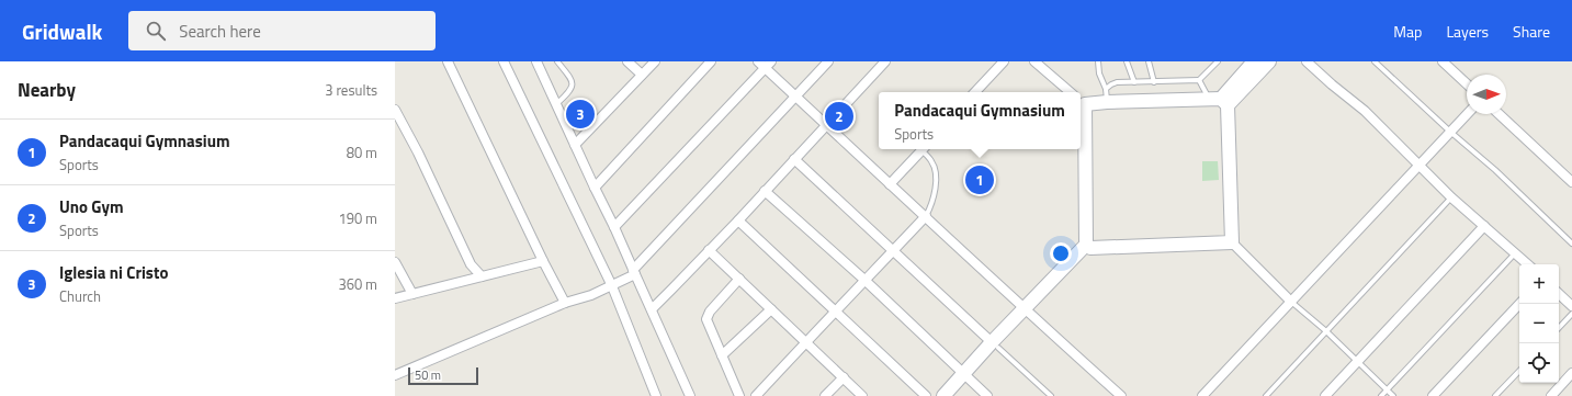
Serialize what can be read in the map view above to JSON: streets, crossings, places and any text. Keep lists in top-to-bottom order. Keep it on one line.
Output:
{"scale_bar":"50 m","north":"right","page":{"header":"Gridwalk","search":"Search here","nav":["Map","Layers","Share"],"heading":["Nearby","3 results"],"popup":["Pandacaqui Gymnasium","Sports"],"pins":["3","2","1"],"list":[{"mark":"1","name":"Pandacaqui Gymnasium","note":"Sports","value":"80 m"},{"mark":"2","name":"Uno Gym","note":"Sports","value":"190 m"},{"mark":"3","name":"Iglesia ni Cristo","note":"Church","value":"360 m"}],"map_buttons":["+","−"],"scale":"50 m"}}
